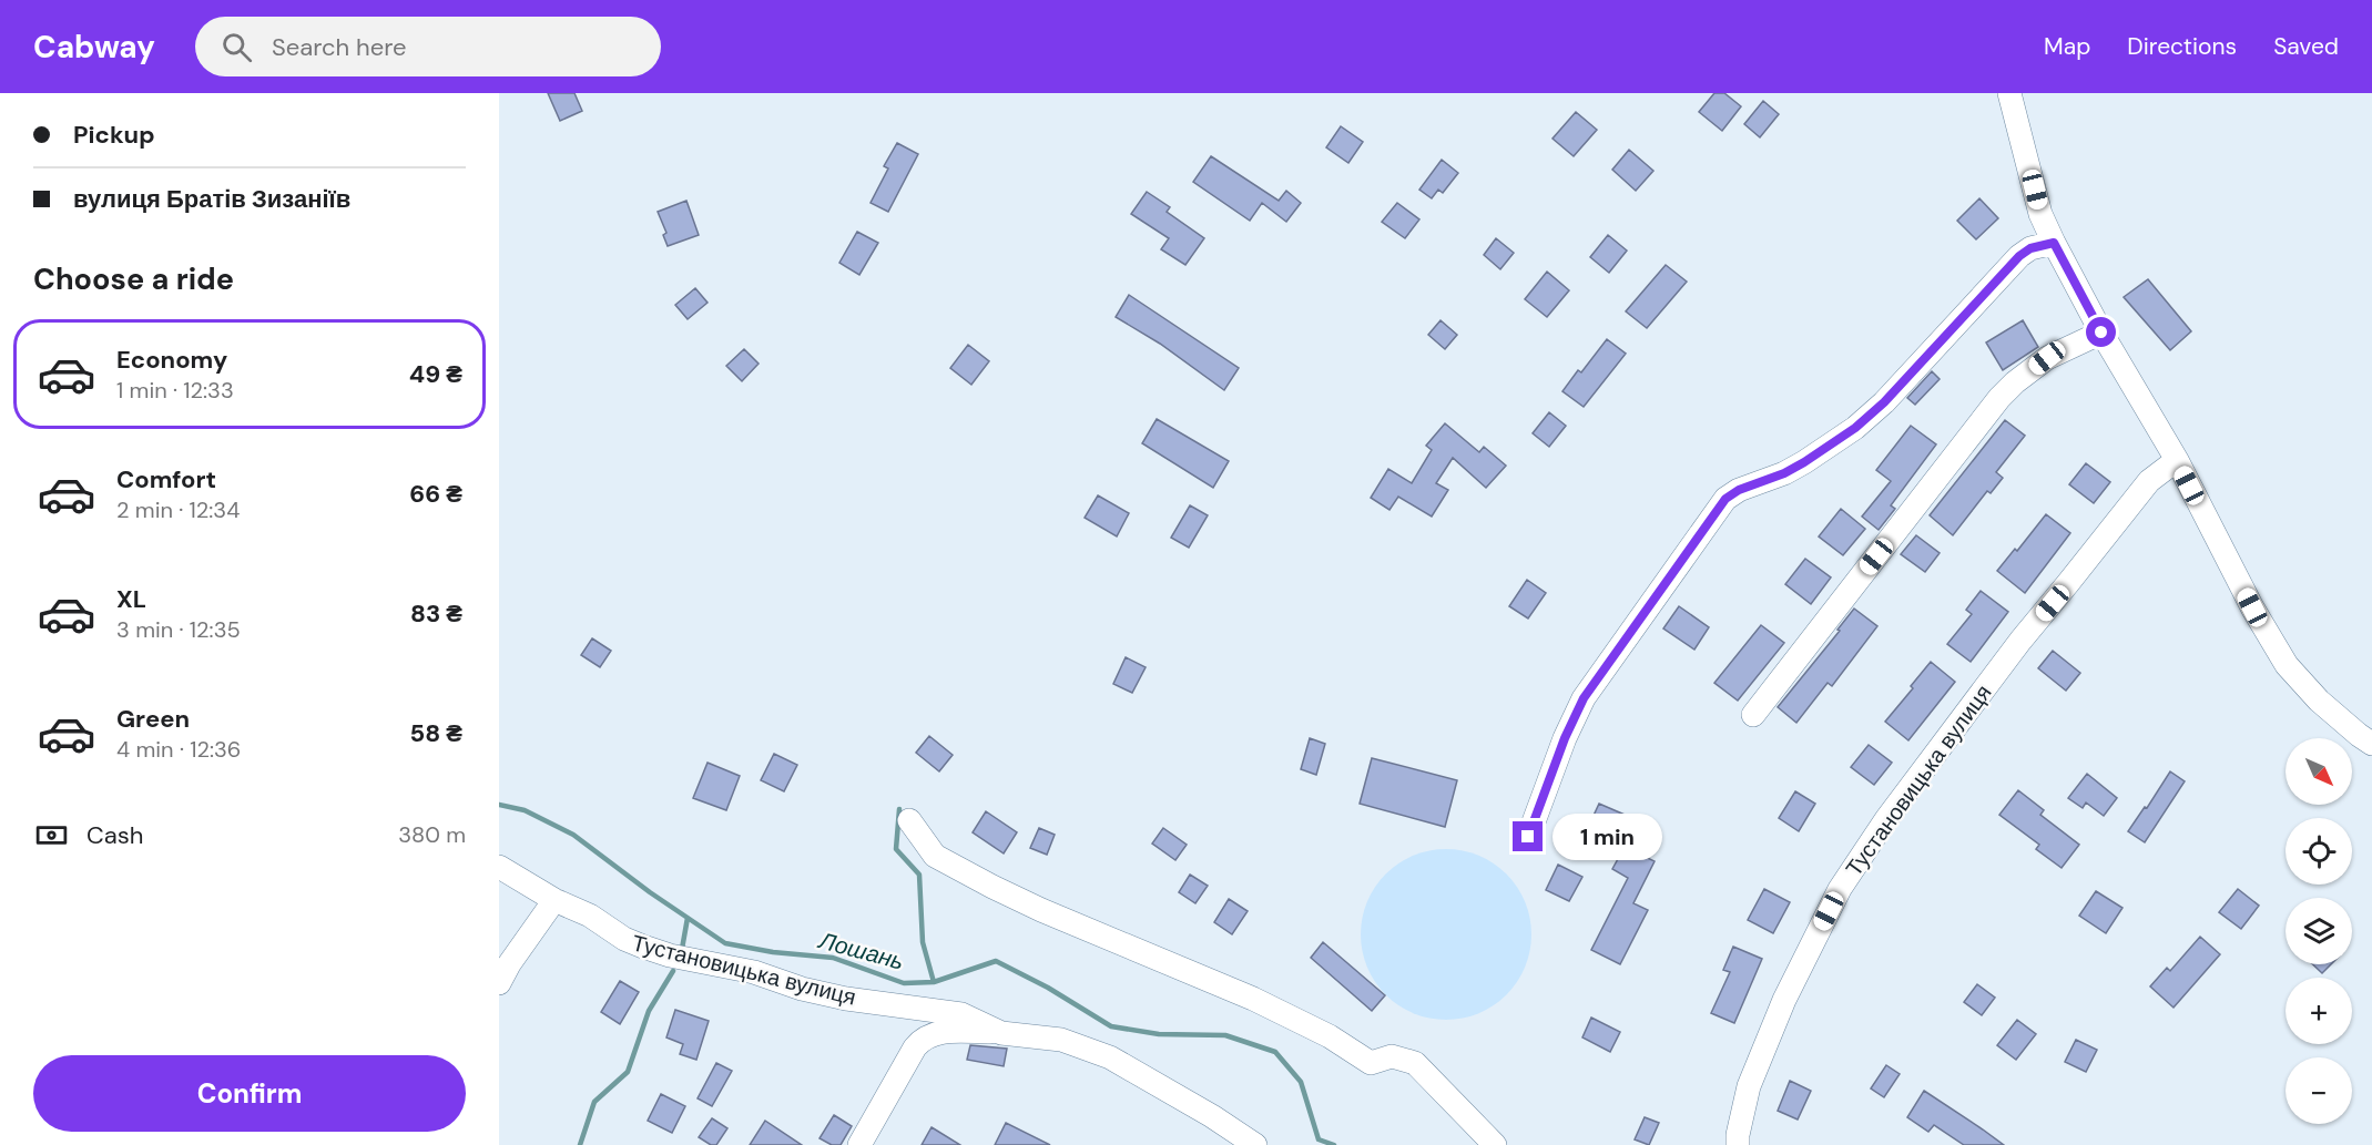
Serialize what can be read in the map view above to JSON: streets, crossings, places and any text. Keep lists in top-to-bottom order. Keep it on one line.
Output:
{"streets":{"street":["Тустановицька вулиця"]},"water":["Лошань"],"north":"bottom right","page":{"header":"Cabway","search":"Search here","nav":["Map","Directions","Saved"],"banner":["Pickup","вулиця Братів Зизаніїв"],"heading":"Choose a ride","list":[{"name":"Economy","note":"1 min · 12:33","value":"49 ₴"},{"name":"Comfort","note":"2 min · 12:34","value":"66 ₴"},{"name":"XL","note":"3 min · 12:35","value":"83 ₴"},{"name":"Green","note":"4 min · 12:36","value":"58 ₴"}],"map_buttons":["+","−"],"pay":["Cash","380 m"],"bubble":"1 min","buttons":"Confirm"}}
